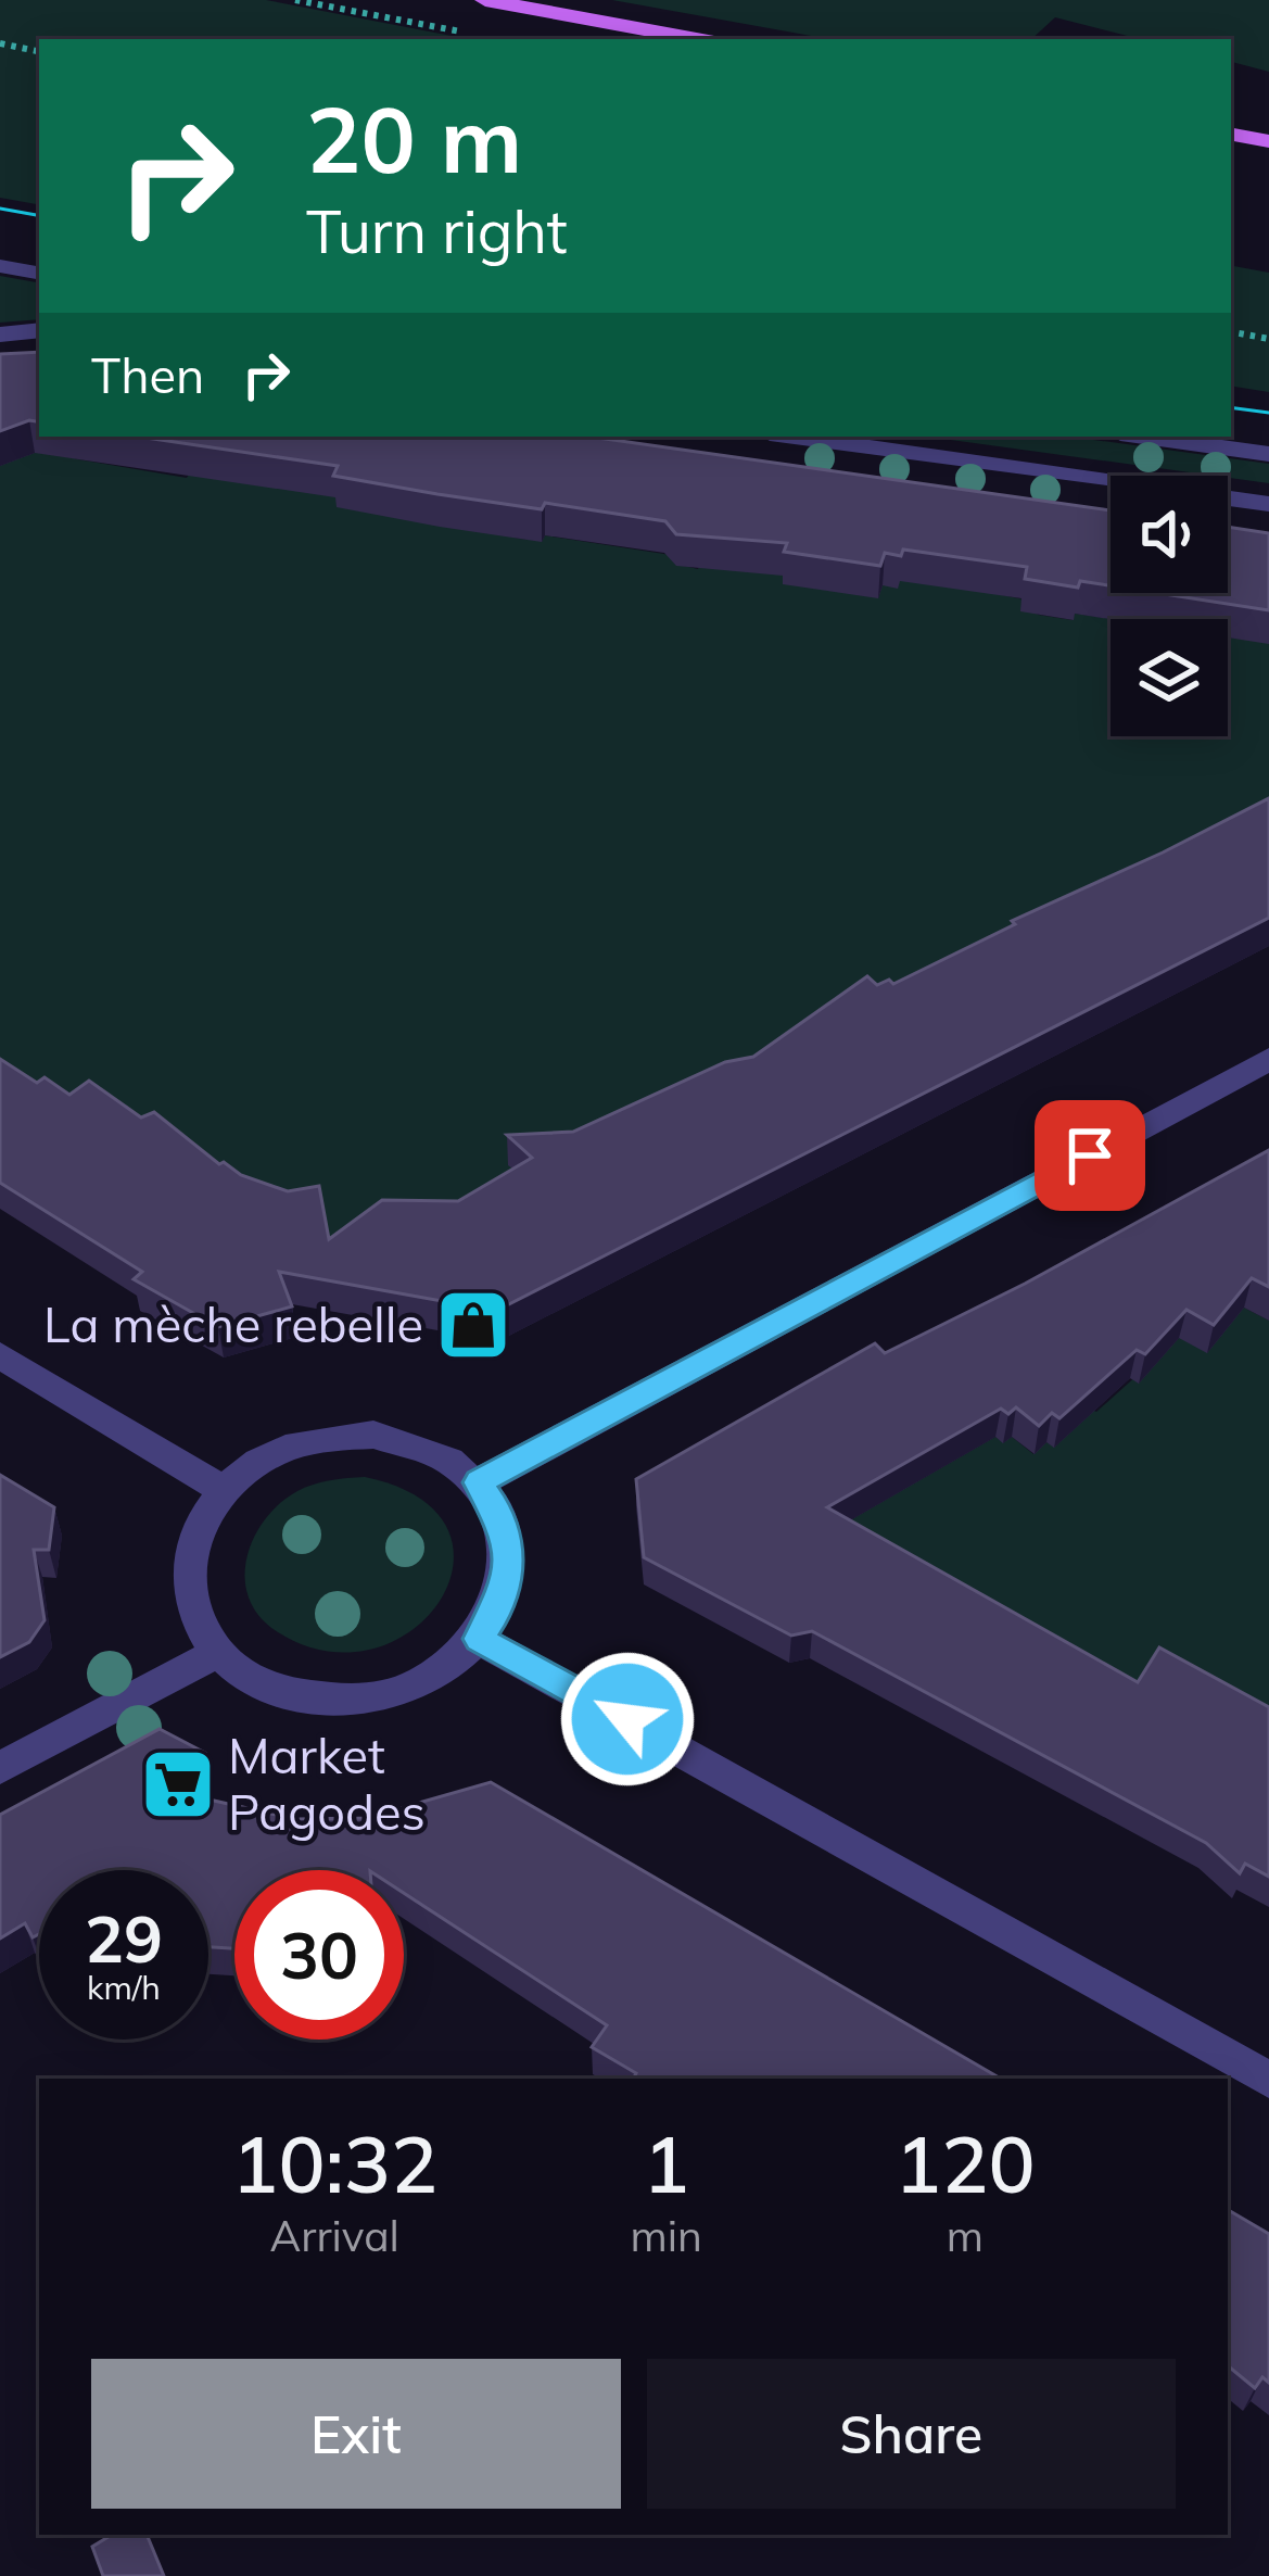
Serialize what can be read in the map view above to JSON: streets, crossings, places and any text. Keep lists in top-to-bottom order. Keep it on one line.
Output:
{"places":{"shop":["La mèche rebelle"],"supermarket":["Market Pagodes"]},"page":{"turn":["20 m","Turn right"],"then":"Then","speed":"29 km/h","limit":"30","eta":["10:32","Arrival","1","min","120","m"],"buttons":["Exit","Share"]}}
